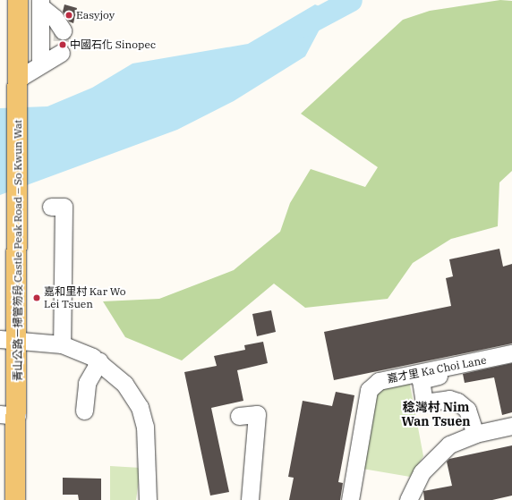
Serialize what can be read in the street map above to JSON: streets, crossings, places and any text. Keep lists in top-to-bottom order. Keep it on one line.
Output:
{"streets":{"main road":["青山公路－掃管笏段 Castle Peak Road – So Kwun Wat"],"street":["嘉才里 Ka Choi Lane"]},"districts":["稔灣村 Nim Wan Tsuen"],"places":["Easyjoy","中國石化 Sinopec","嘉和里村 Kar Wo Lei Tsuen"]}
